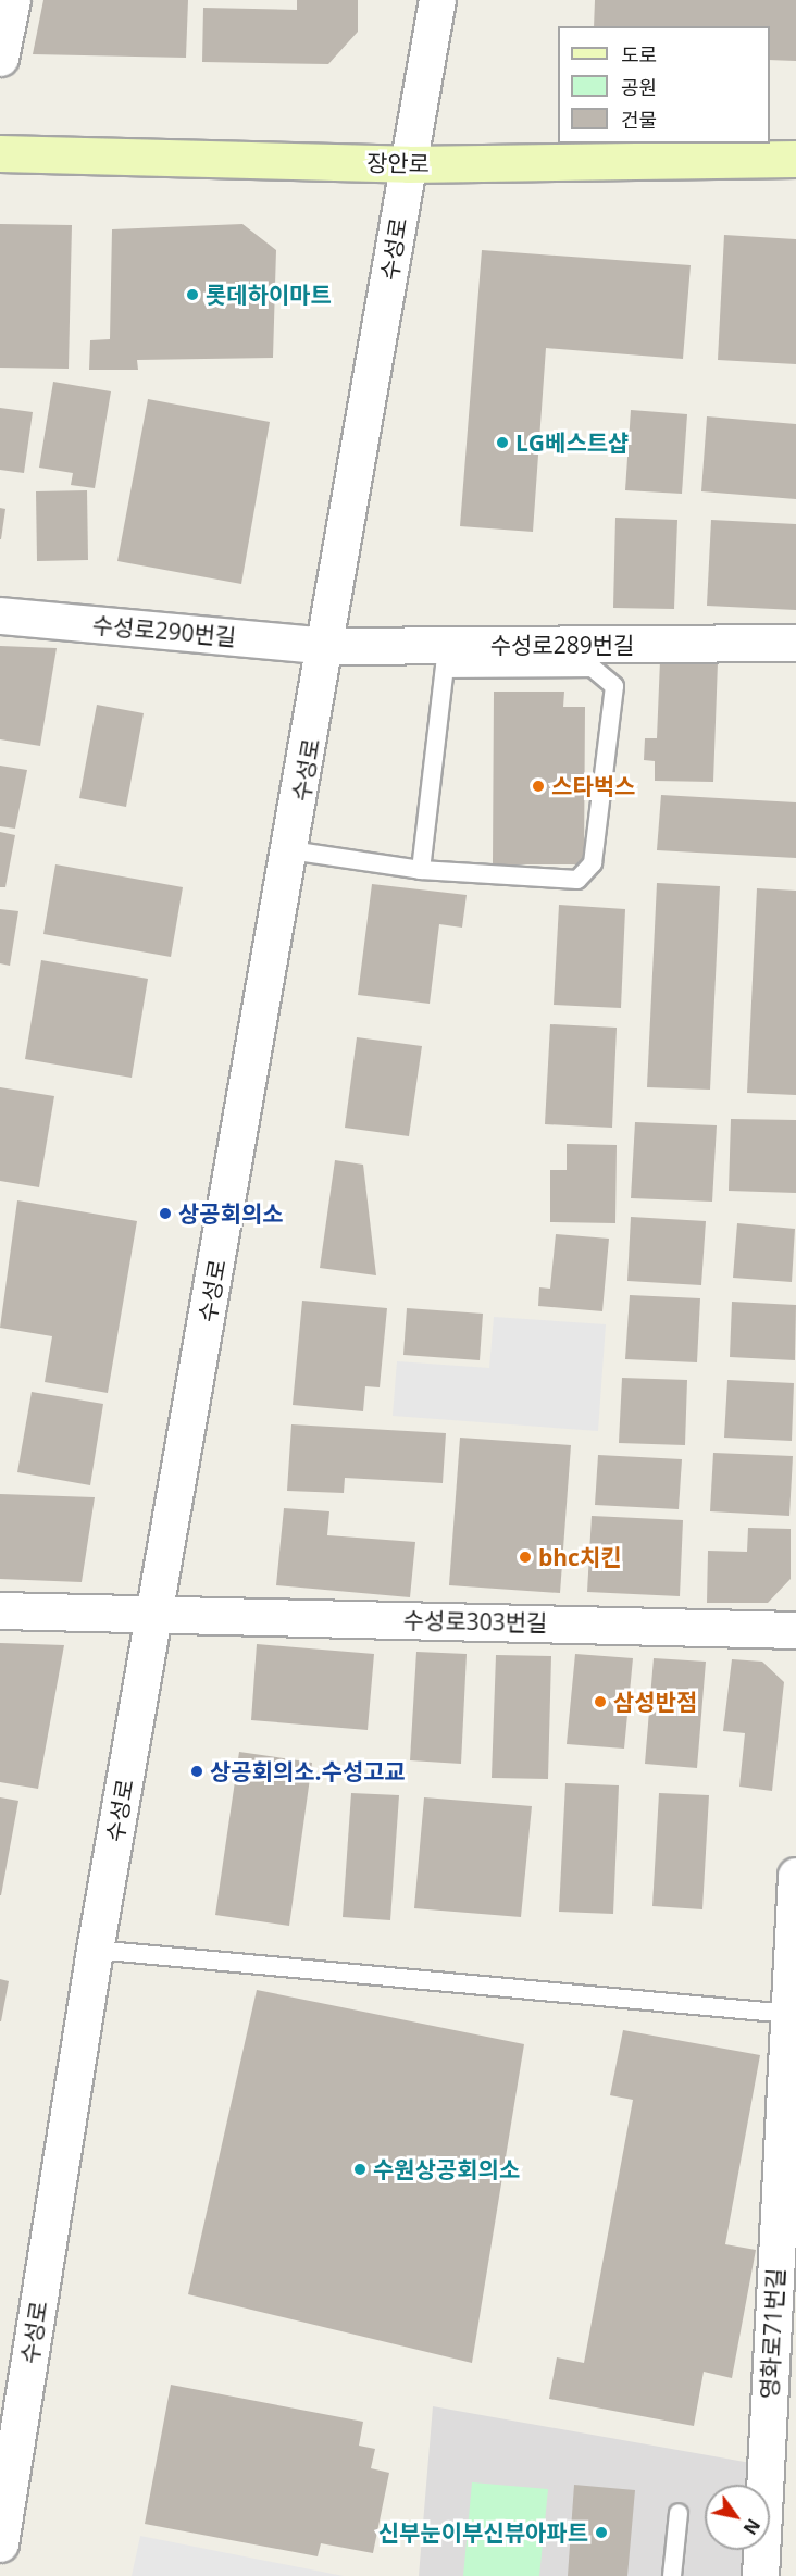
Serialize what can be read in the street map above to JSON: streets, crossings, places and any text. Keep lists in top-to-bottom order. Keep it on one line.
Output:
{"streets":{"main road":["장안로"],"street":["수성로","수성로290번길","수성로289번길","수성로303번길","영화로71번길"]},"crossings":[["장안로","수성로"],["수성로","수성로290번길"],["수성로","수성로289번길"],["수성로","수성로303번길"],["수성로290번길","수성로289번길"]],"places":["롯데하이마트","LG베스트샵","스타벅스","상공회의소","bhc치킨","삼성반점","상공회의소.수성고교","수원상공회의소","신부눈이부신뷰아파트"],"legend":["도로","공원","건물"],"north":"bottom right"}
